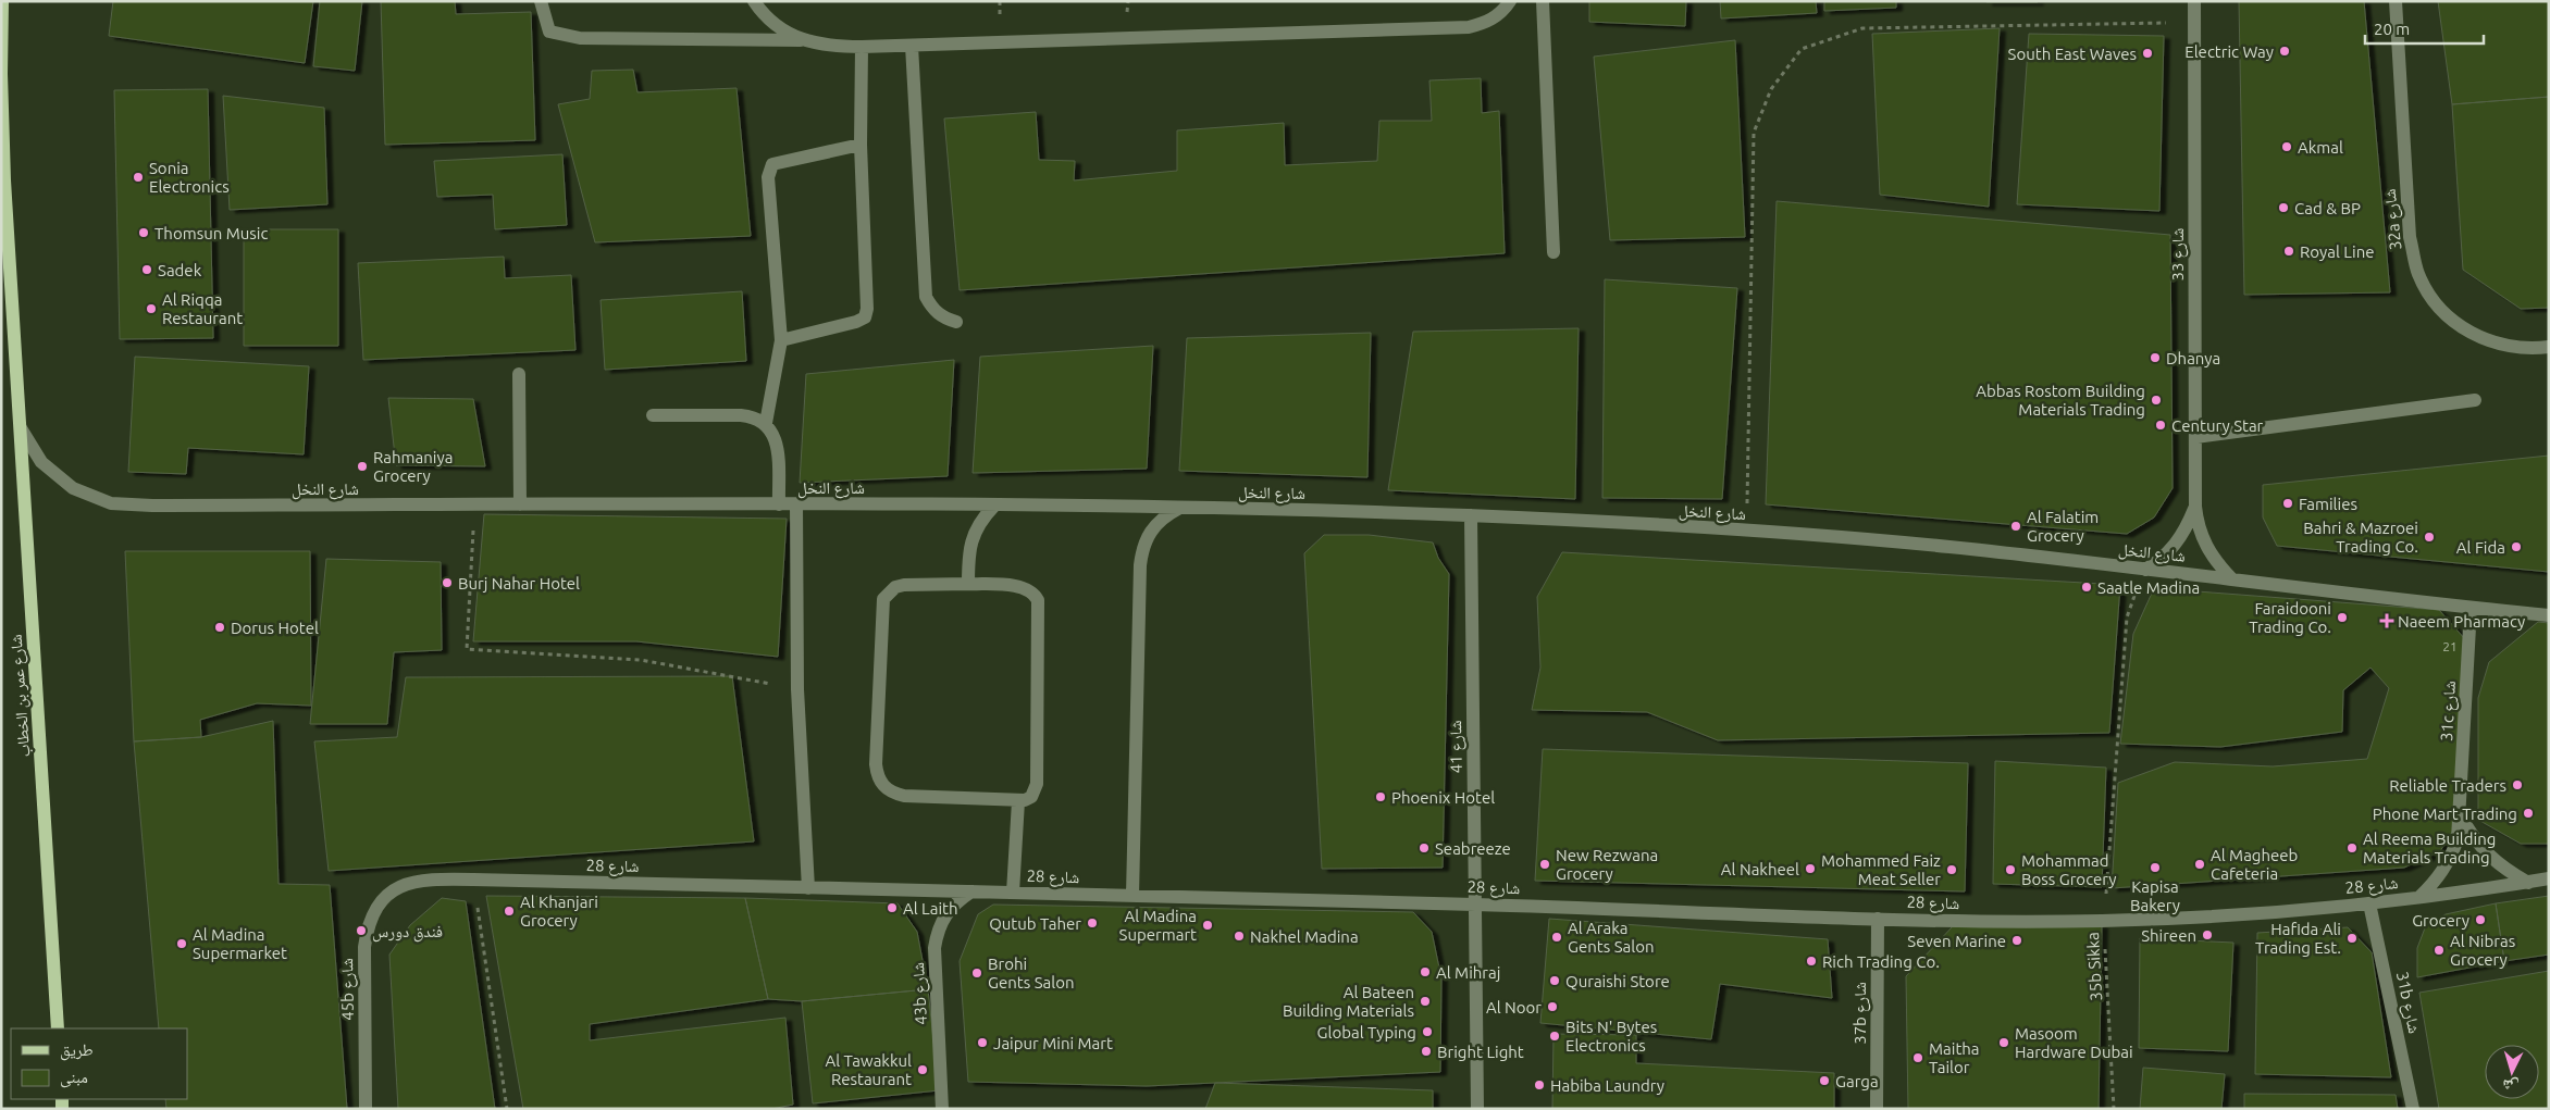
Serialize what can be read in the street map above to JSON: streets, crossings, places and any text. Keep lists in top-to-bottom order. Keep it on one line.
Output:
{"streets":{"main road":["شارع عمر بن الخطاب"],"street":["32a شارع","شارع 33","شارع النخل","31c شارع","شارع 41","شارع 28","45b شارع","43b شارع","31b شارع","37b شارع"],"path":["35b Sikka"]},"crossings":[["شارع 33","شارع النخل"],["شارع 33","35b Sikka"],["شارع النخل","شارع عمر بن الخطاب"],["شارع النخل","31c شارع"],["شارع النخل","شارع 41"],["شارع النخل","35b Sikka"],["31c شارع","شارع 28"],["شارع 41","شارع 28"],["شارع 28","35b Sikka"],["شارع 28","45b شارع"],["شارع 28","43b شارع"],["شارع 28","31b شارع"],["شارع 28","37b شارع"]],"places":{"other":["Electric Way","South East Waves","Akmal","Sonia Electronics","Cad & BP","Thomsun Music","Royal Line","Sadek","Al Riqqa Restaurant","Dhanya","Abbas Rostom Building Materials Trading","Century Star","Rahmaniya Grocery","Families","Al Falatim Grocery","Bahri & Mazroei Trading Co.","Al Fida","Burj Nahar Hotel","Saatle Madina","Faraidooni Trading Co.","Dorus Hotel","Reliable Traders","Phoenix Hotel","Phone Mart Trading","Seabreeze","Al Reema Building Materials Trading","New Rezwana Grocery","Al Magheeb Cafeteria","Kapisa Bakery","Al Nakheel","Mohammed Faiz Meat Seller","Mohammad Boss Grocery","Al Laith","Al Khanjari Grocery","Grocery","Qutub Taher","Al Madina Supermart","فندق دورس","Shireen","Nakhel Madina","Al Araka Gents Salon","Hafida Ali Trading Est.","Seven Marine","Al Madina Supermarket","Al Nibras Grocery","Rich Trading Co.","Al Mihraj","Brohi Gents Salon","Quraishi Store","Al Bateen Building Materials","Al Noor","Global Typing","Bits N' Bytes Electronics","Jaipur Mini Mart","Masoom Hardware Dubai","Bright Light","Maitha Tailor","Al Tawakkul Restaurant","Garga","Habiba Laundry"],"health":["Naeem Pharmacy"]},"house_numbers":["21"],"legend":["طريق","مبنى"],"scale_bar":"20 m","north":"bottom"}
